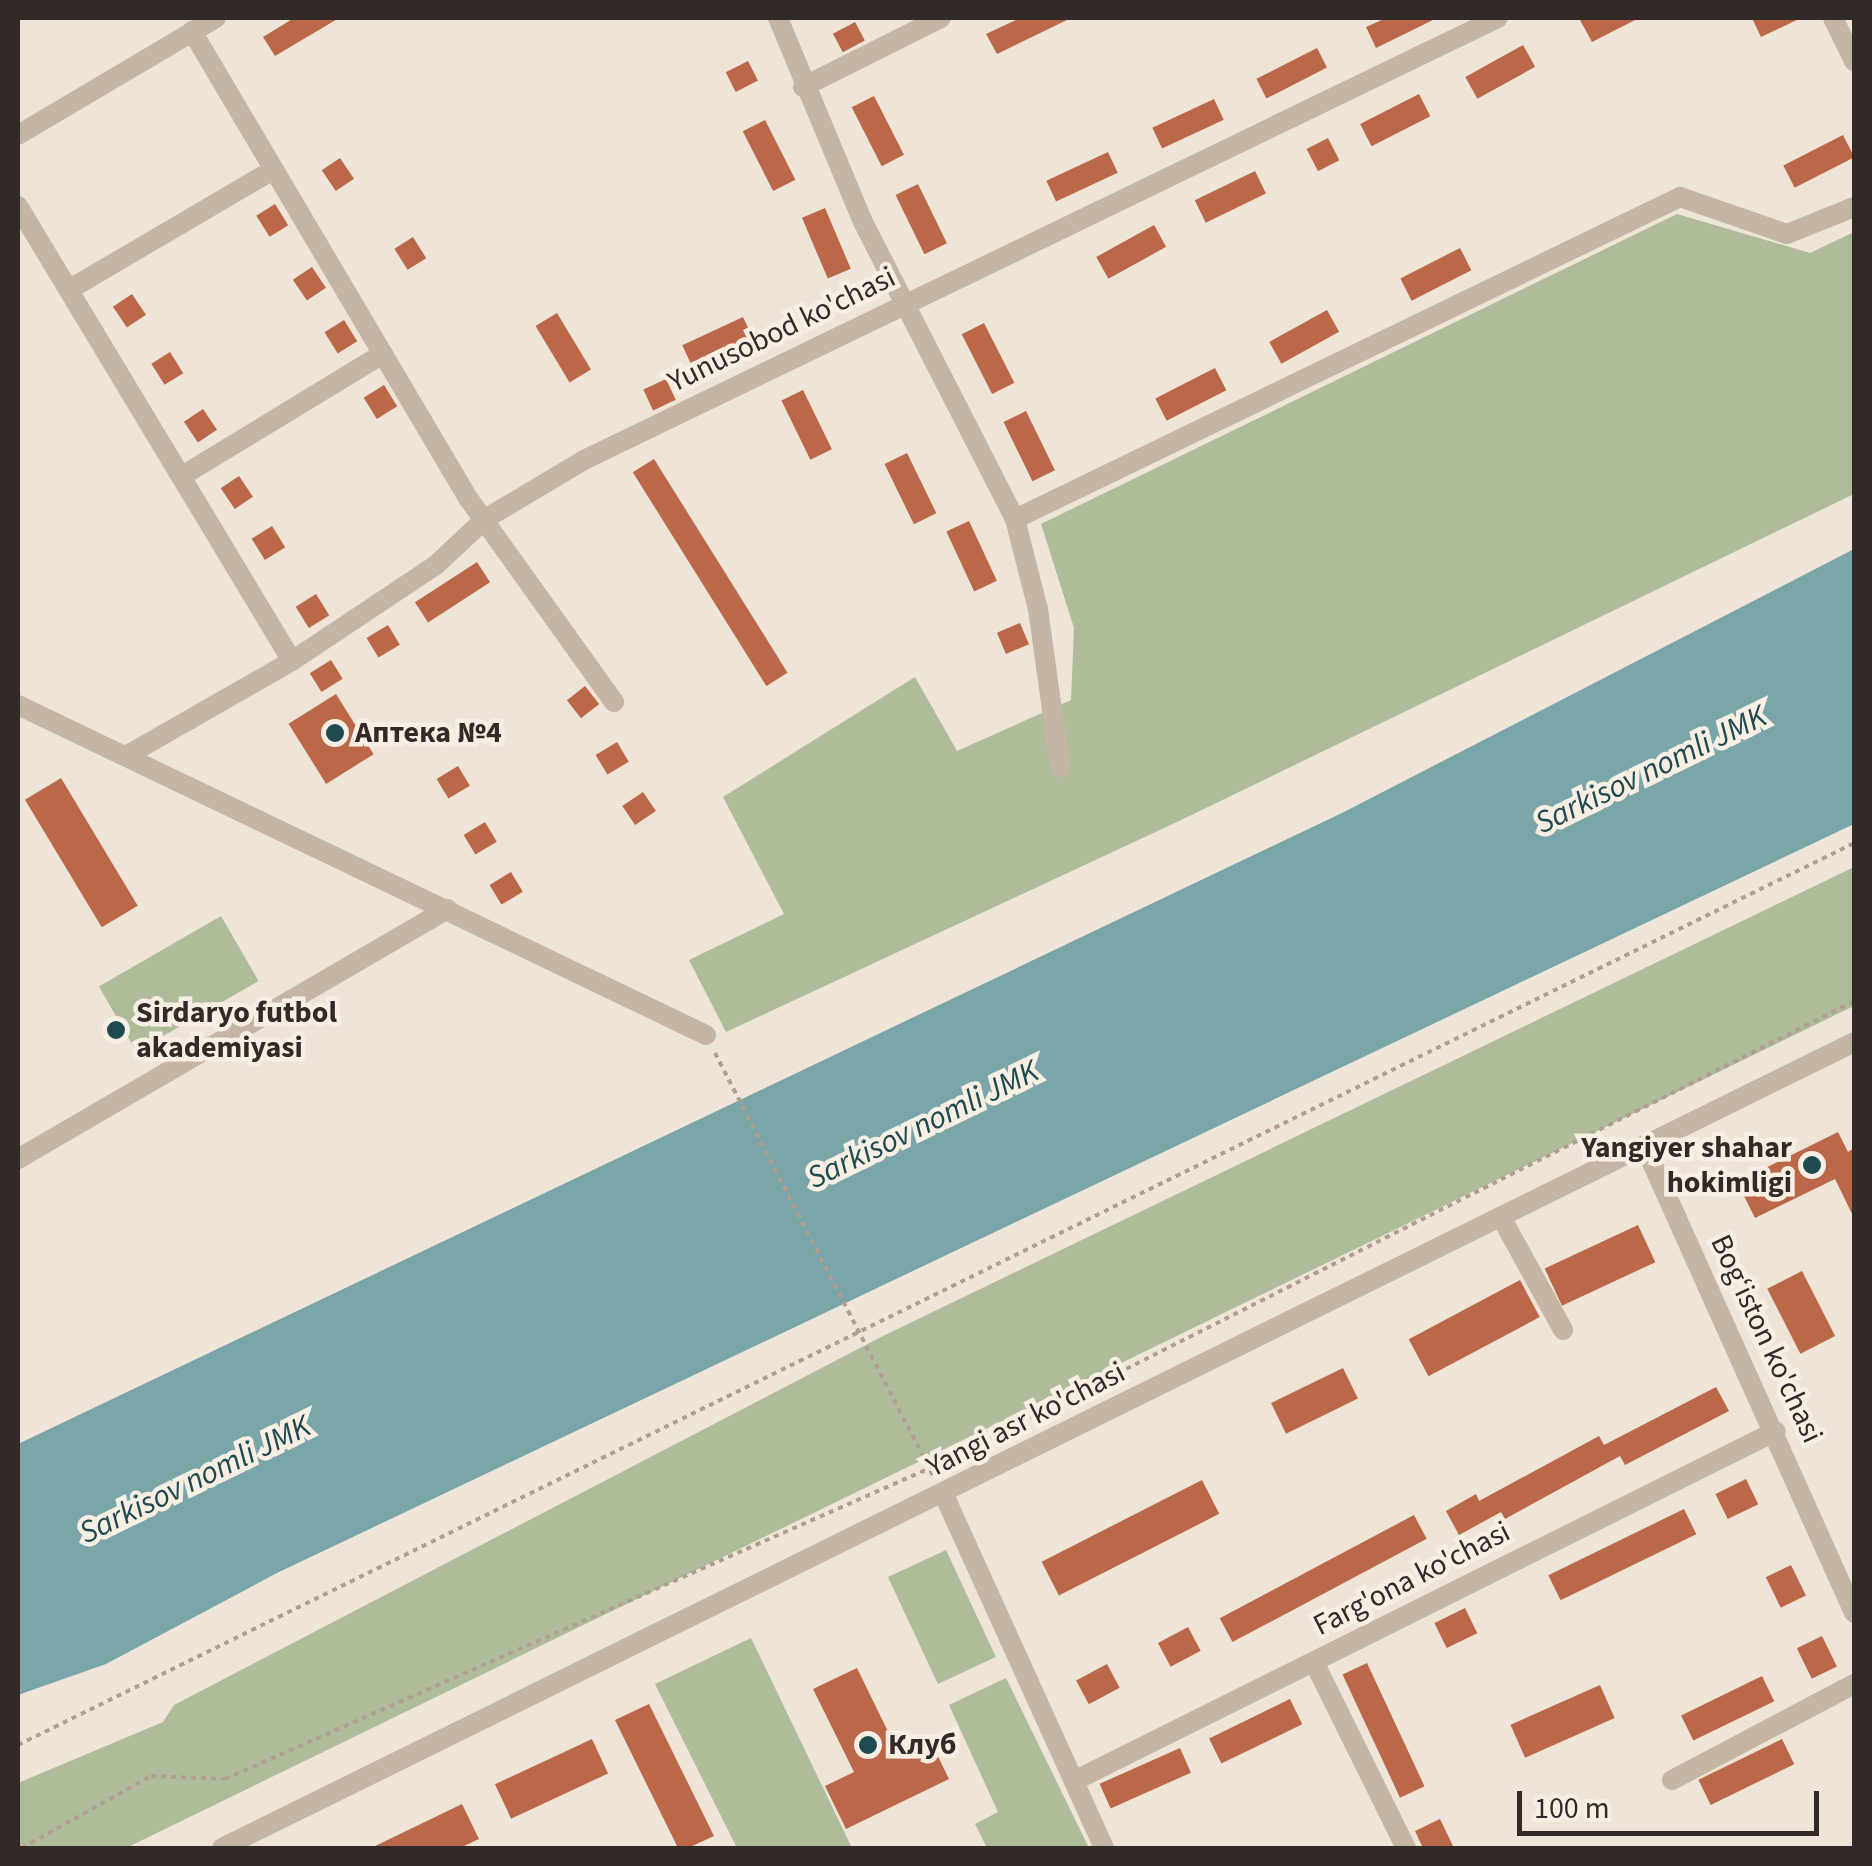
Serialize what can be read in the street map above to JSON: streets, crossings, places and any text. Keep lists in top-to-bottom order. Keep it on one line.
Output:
{"streets":{"street":["Yunusobod ko'chasi","Bog‘iston ko'chasi","Yangi asr ko'chasi","Farg'ona ko'chasi"]},"crossings":[["Bog‘iston ko'chasi","Yangi asr ko'chasi"],["Bog‘iston ko'chasi","Farg'ona ko'chasi"]],"water":["Sarkisov nomli JMK"],"places":["Аптека №4","Sirdaryo futbol akademiyasi","Yangiyer shahar hokimligi","Клуб"],"scale_bar":"100 m"}
